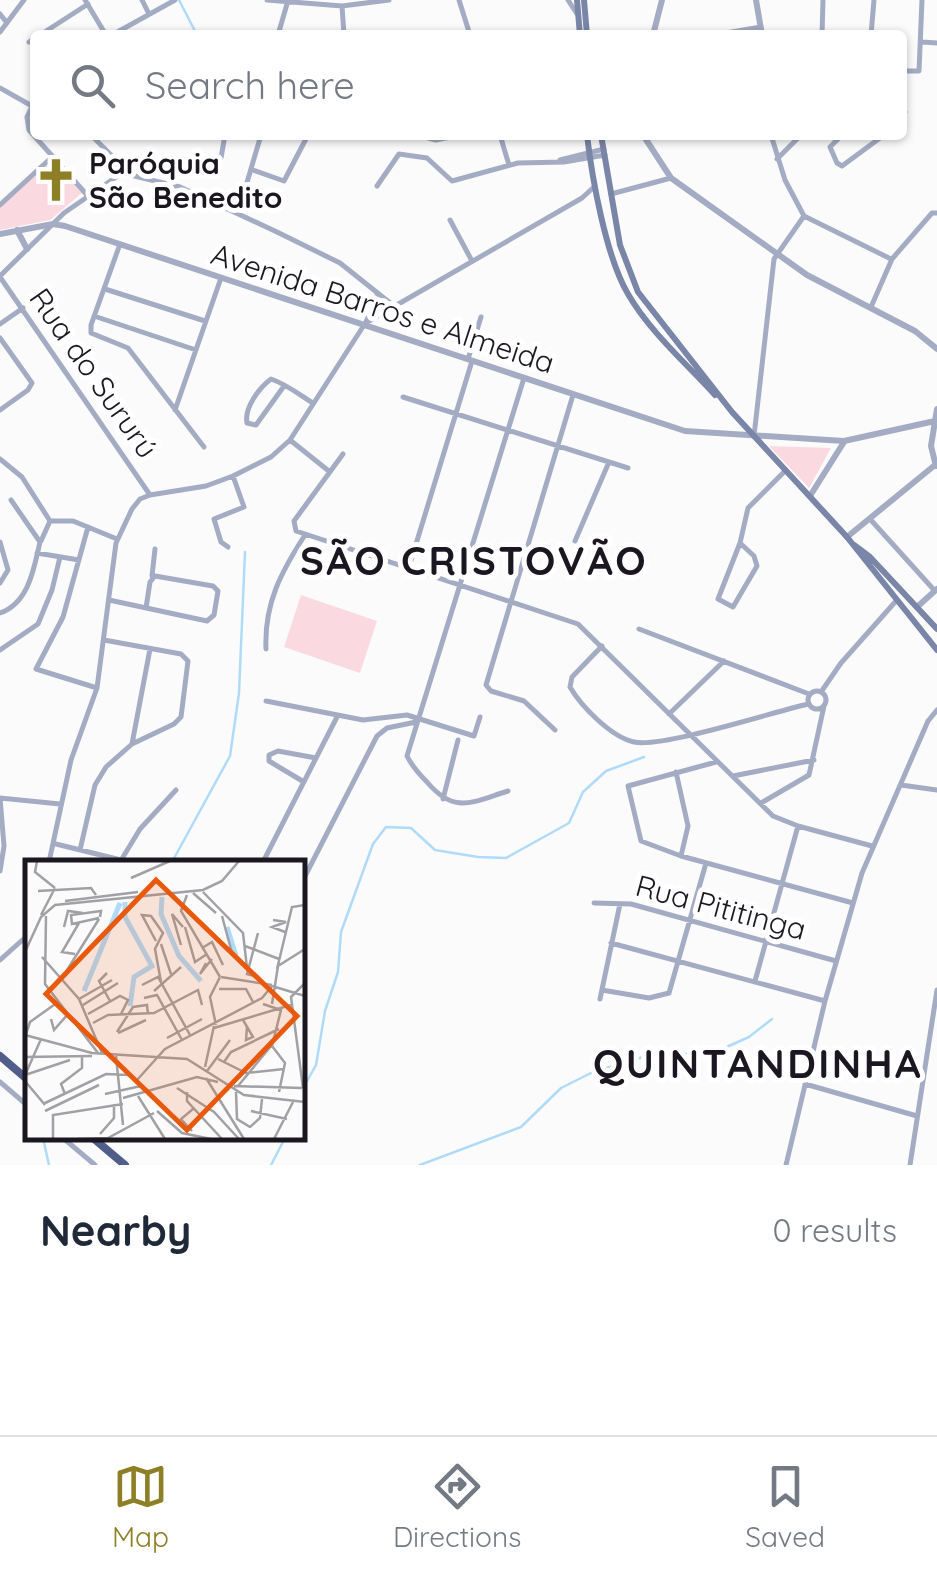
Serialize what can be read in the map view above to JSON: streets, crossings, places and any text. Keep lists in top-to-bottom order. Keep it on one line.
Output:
{"streets":{"street":["Avenida Barros e Almeida","Rua do Sururú","Rua Pititinga"]},"districts":["SÃO CRISTOVÃO","QUINTANDINHA"],"places":{"church":["Paróquia São Benedito"]},"page":{"search":"Search here","heading":["Nearby","0 results"],"nav":["Map","Directions","Saved"]}}
